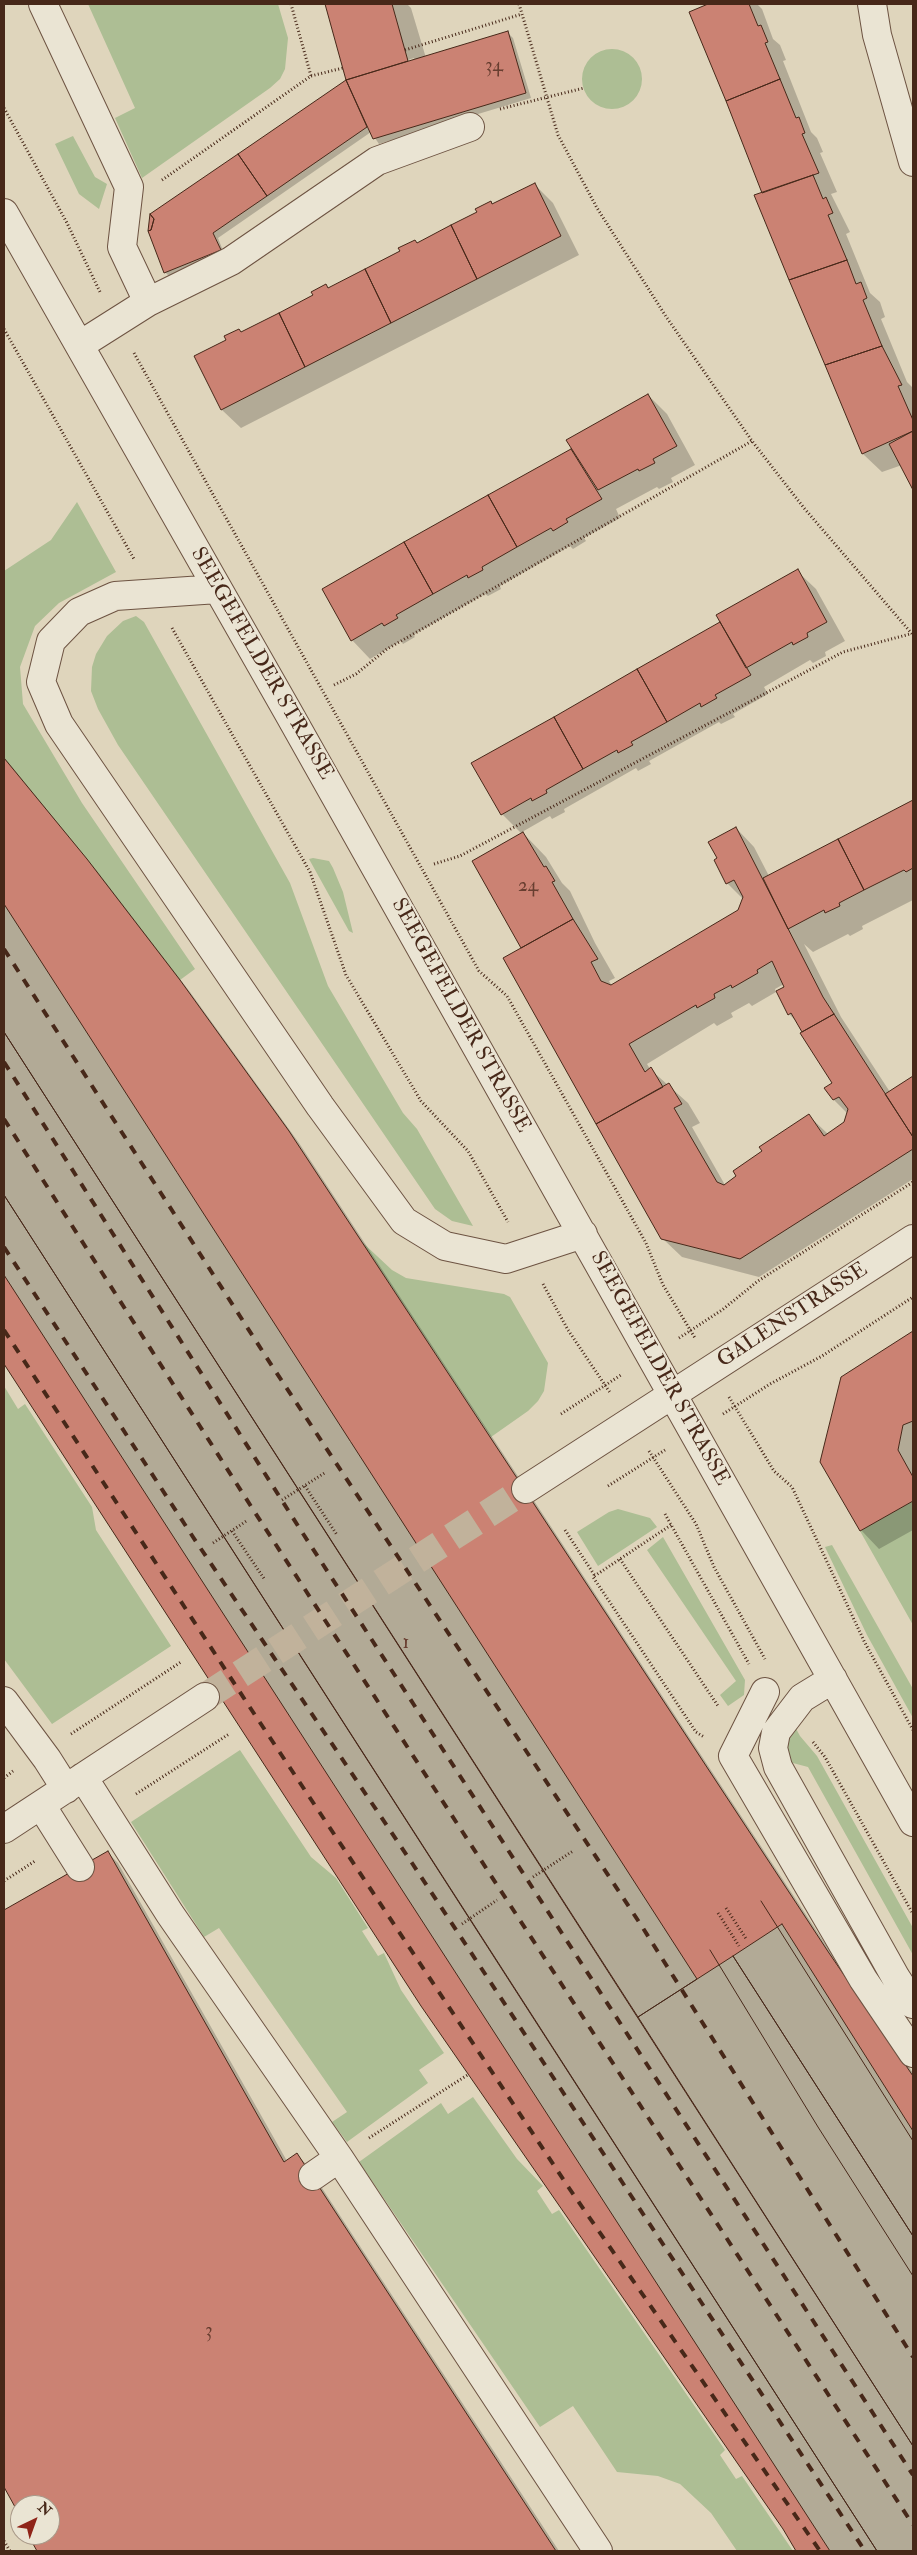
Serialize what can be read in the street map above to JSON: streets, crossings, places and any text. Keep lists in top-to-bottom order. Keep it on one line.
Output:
{"streets":{"street":["SEEGEFELDER STRASSE","GALENSTRASSE"]},"crossings":[["SEEGEFELDER STRASSE","GALENSTRASSE"]],"house_numbers":["34","24","1","3"],"north":"top right"}
